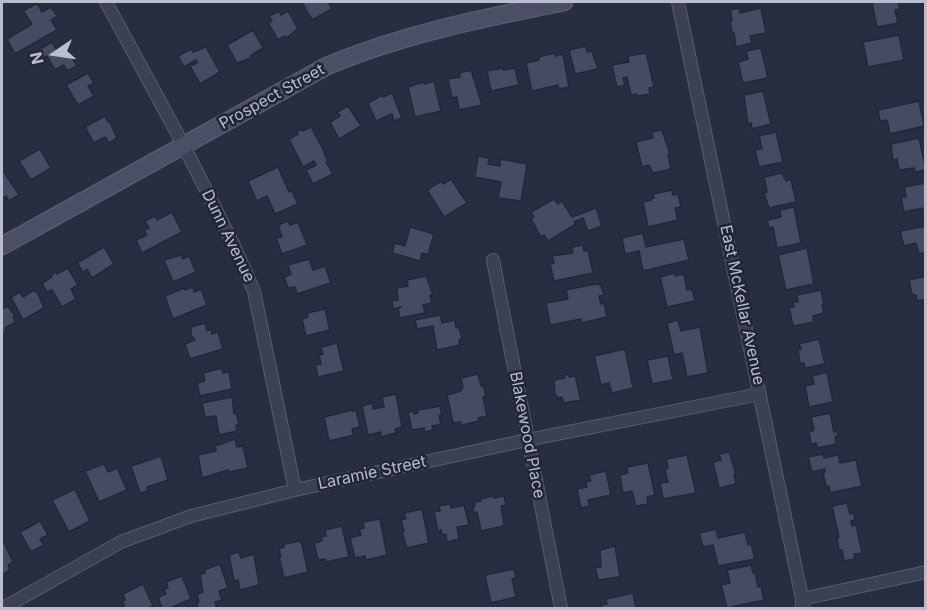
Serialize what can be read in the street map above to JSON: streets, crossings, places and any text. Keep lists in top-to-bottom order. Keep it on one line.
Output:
{"streets":{"street":["Prospect Street","Dunn Avenue","East McKellar Avenue","Blakewood Place","Laramie Street"]},"crossings":[["Prospect Street","Dunn Avenue"],["Dunn Avenue","Laramie Street"],["East McKellar Avenue","Laramie Street"],["Blakewood Place","Laramie Street"]],"north":"left"}
